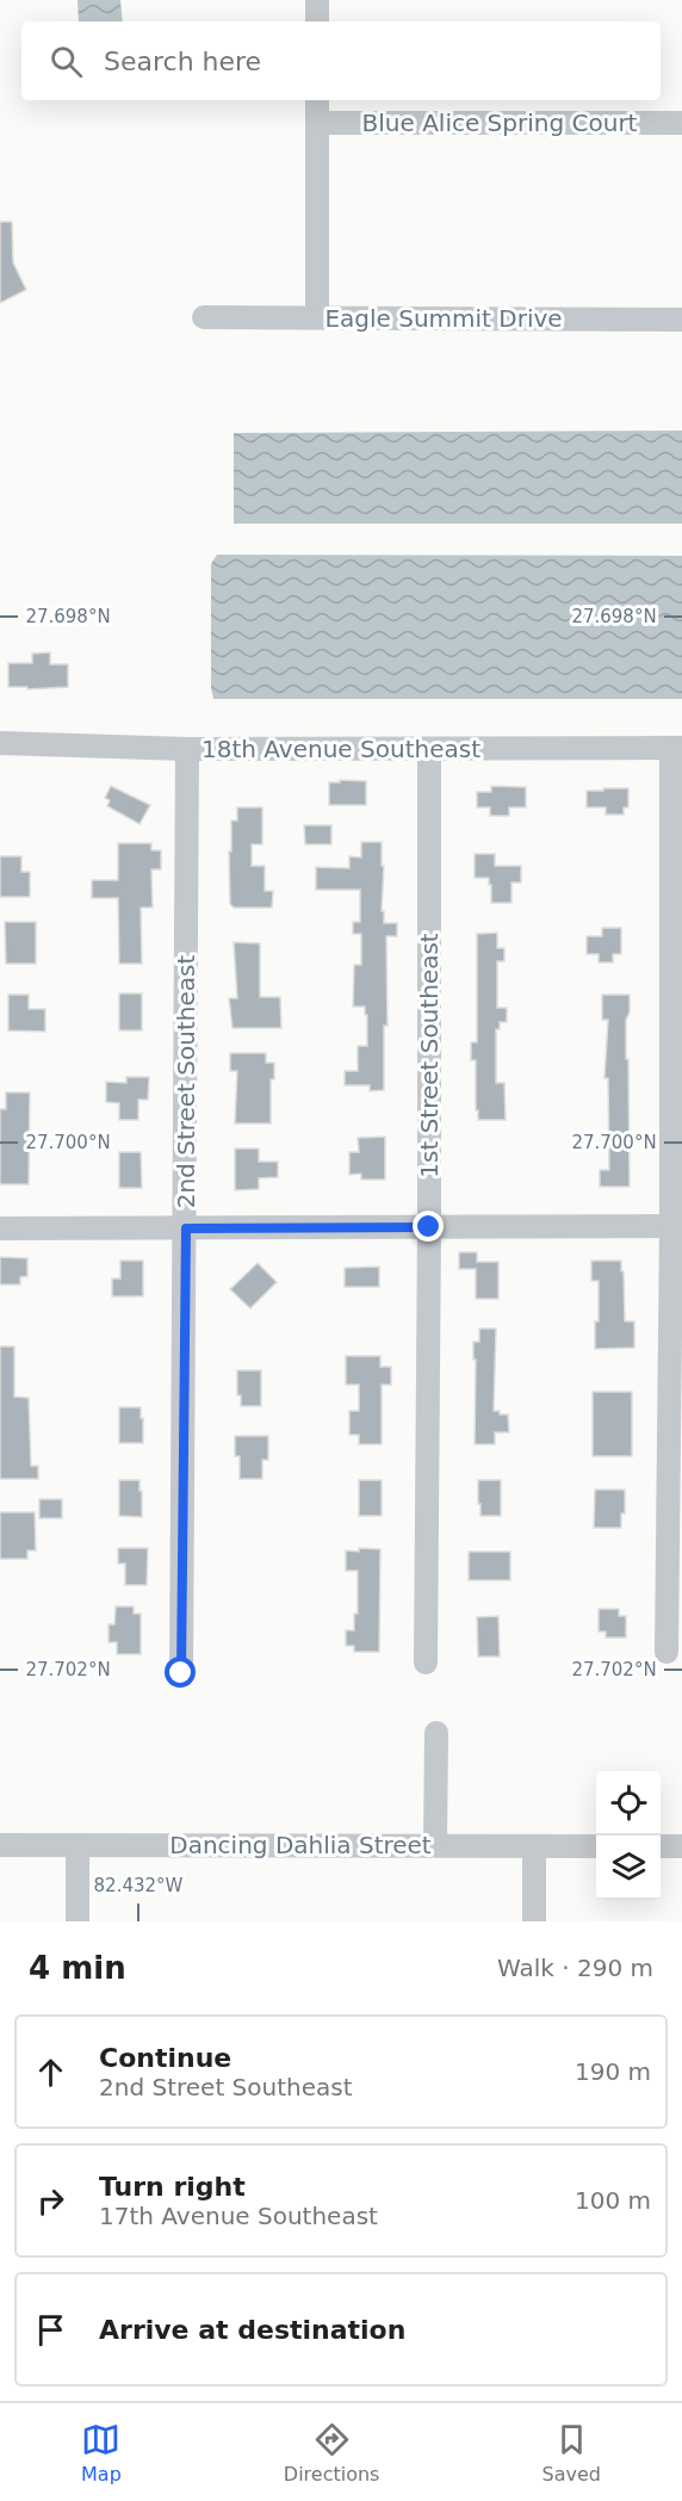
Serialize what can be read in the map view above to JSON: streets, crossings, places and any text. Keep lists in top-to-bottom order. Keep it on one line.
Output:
{"streets":{"street":["Blue Alice Spring Court","Eagle Summit Drive","18th Avenue Southeast","1st Street Southeast","2nd Street Southeast","Dancing Dahlia Street"]},"crossings":[["18th Avenue Southeast","1st Street Southeast"],["18th Avenue Southeast","2nd Street Southeast"]],"page":{"search":"Search here","heading":["4 min","Walk · 290 m"],"list":[["Continue","2nd Street Southeast","190 m"],["Turn right","17th Avenue Southeast","100 m"],"Arrive at destination"],"nav":["Map","Directions","Saved"]},"coordinates":["27.698°N","27.700°N","27.702°N","82.432°W"]}
